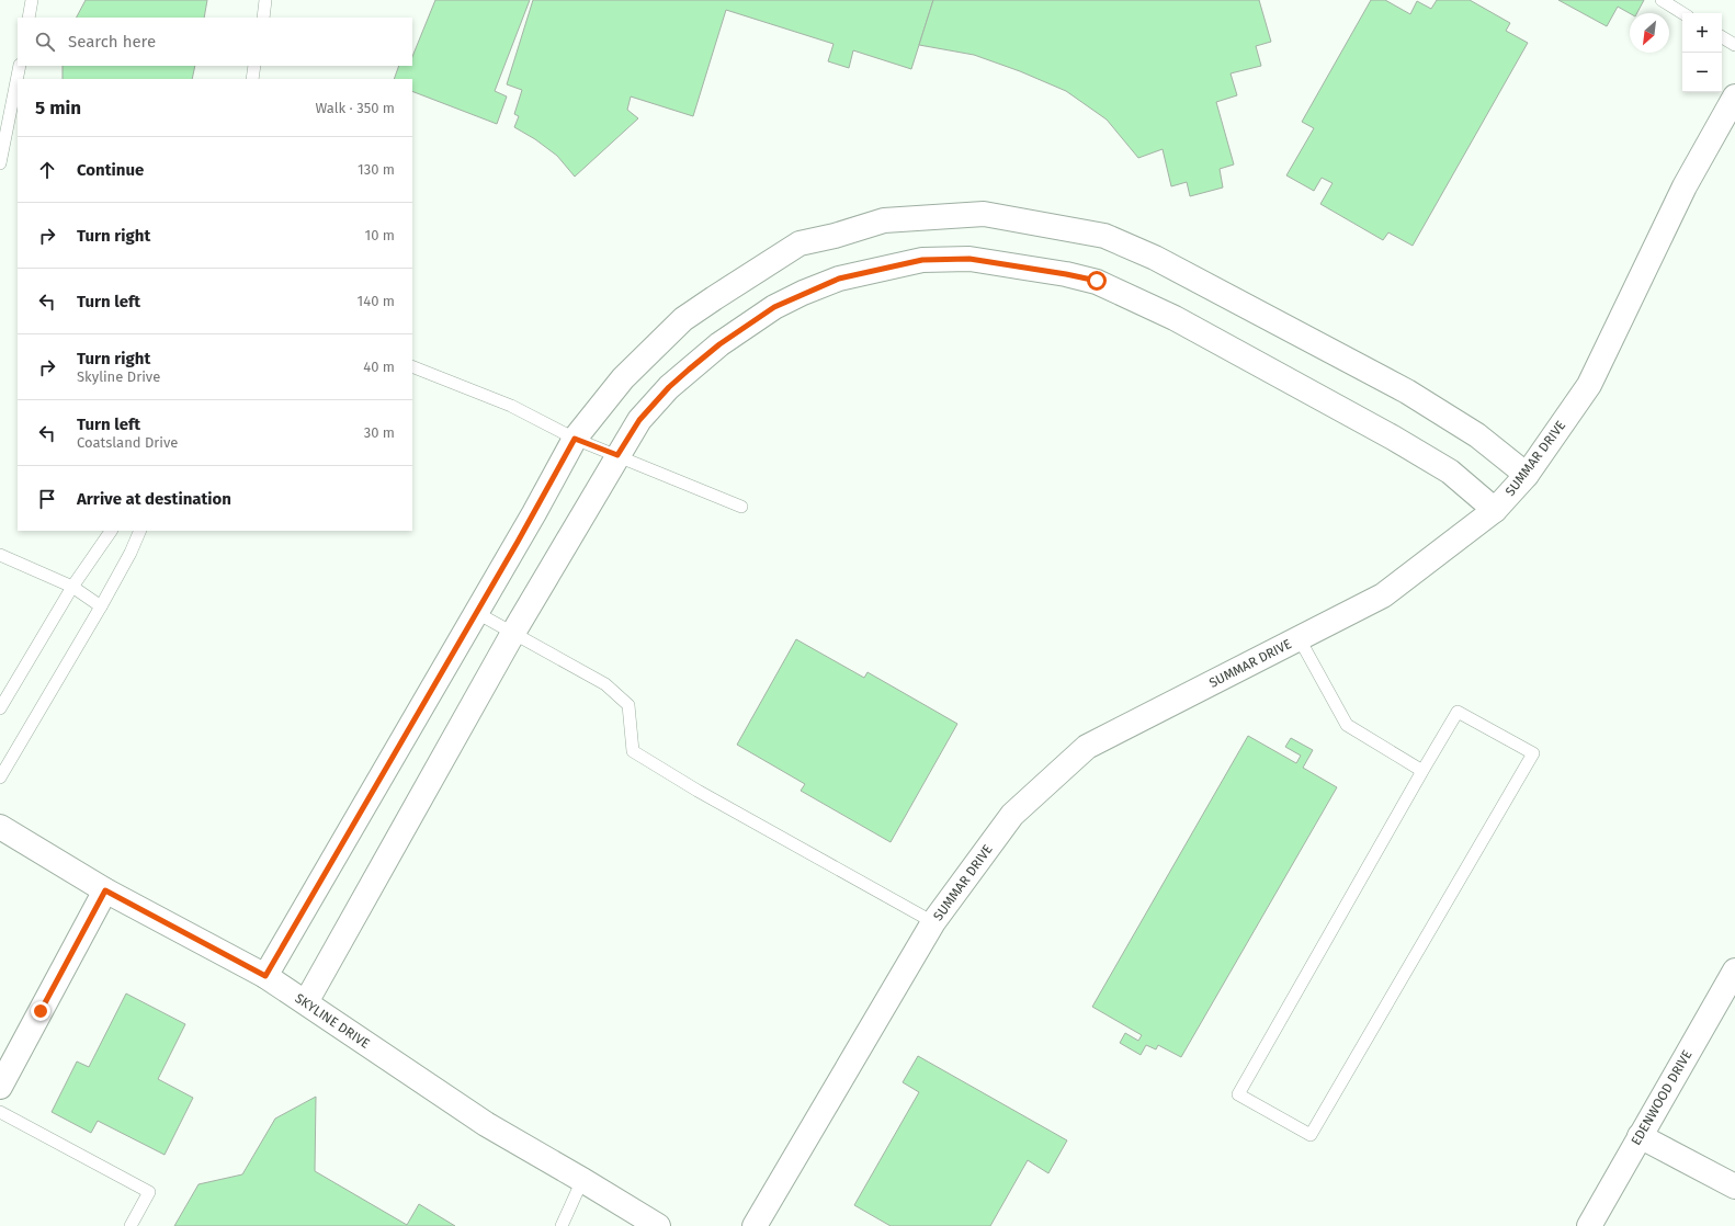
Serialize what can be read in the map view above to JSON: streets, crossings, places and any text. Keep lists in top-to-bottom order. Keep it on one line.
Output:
{"streets":{"street":["SUMMAR DRIVE","SKYLINE DRIVE","EDENWOOD DRIVE"]},"north":"bottom left","page":{"map_buttons":["+","−"],"search":"Search here","heading":["5 min","Walk · 350 m"],"list":[["Continue","130 m"],["Turn right","10 m"],["Turn left","140 m"],["Turn right","Skyline Drive","40 m"],["Turn left","Coatsland Drive","30 m"],"Arrive at destination"]}}
